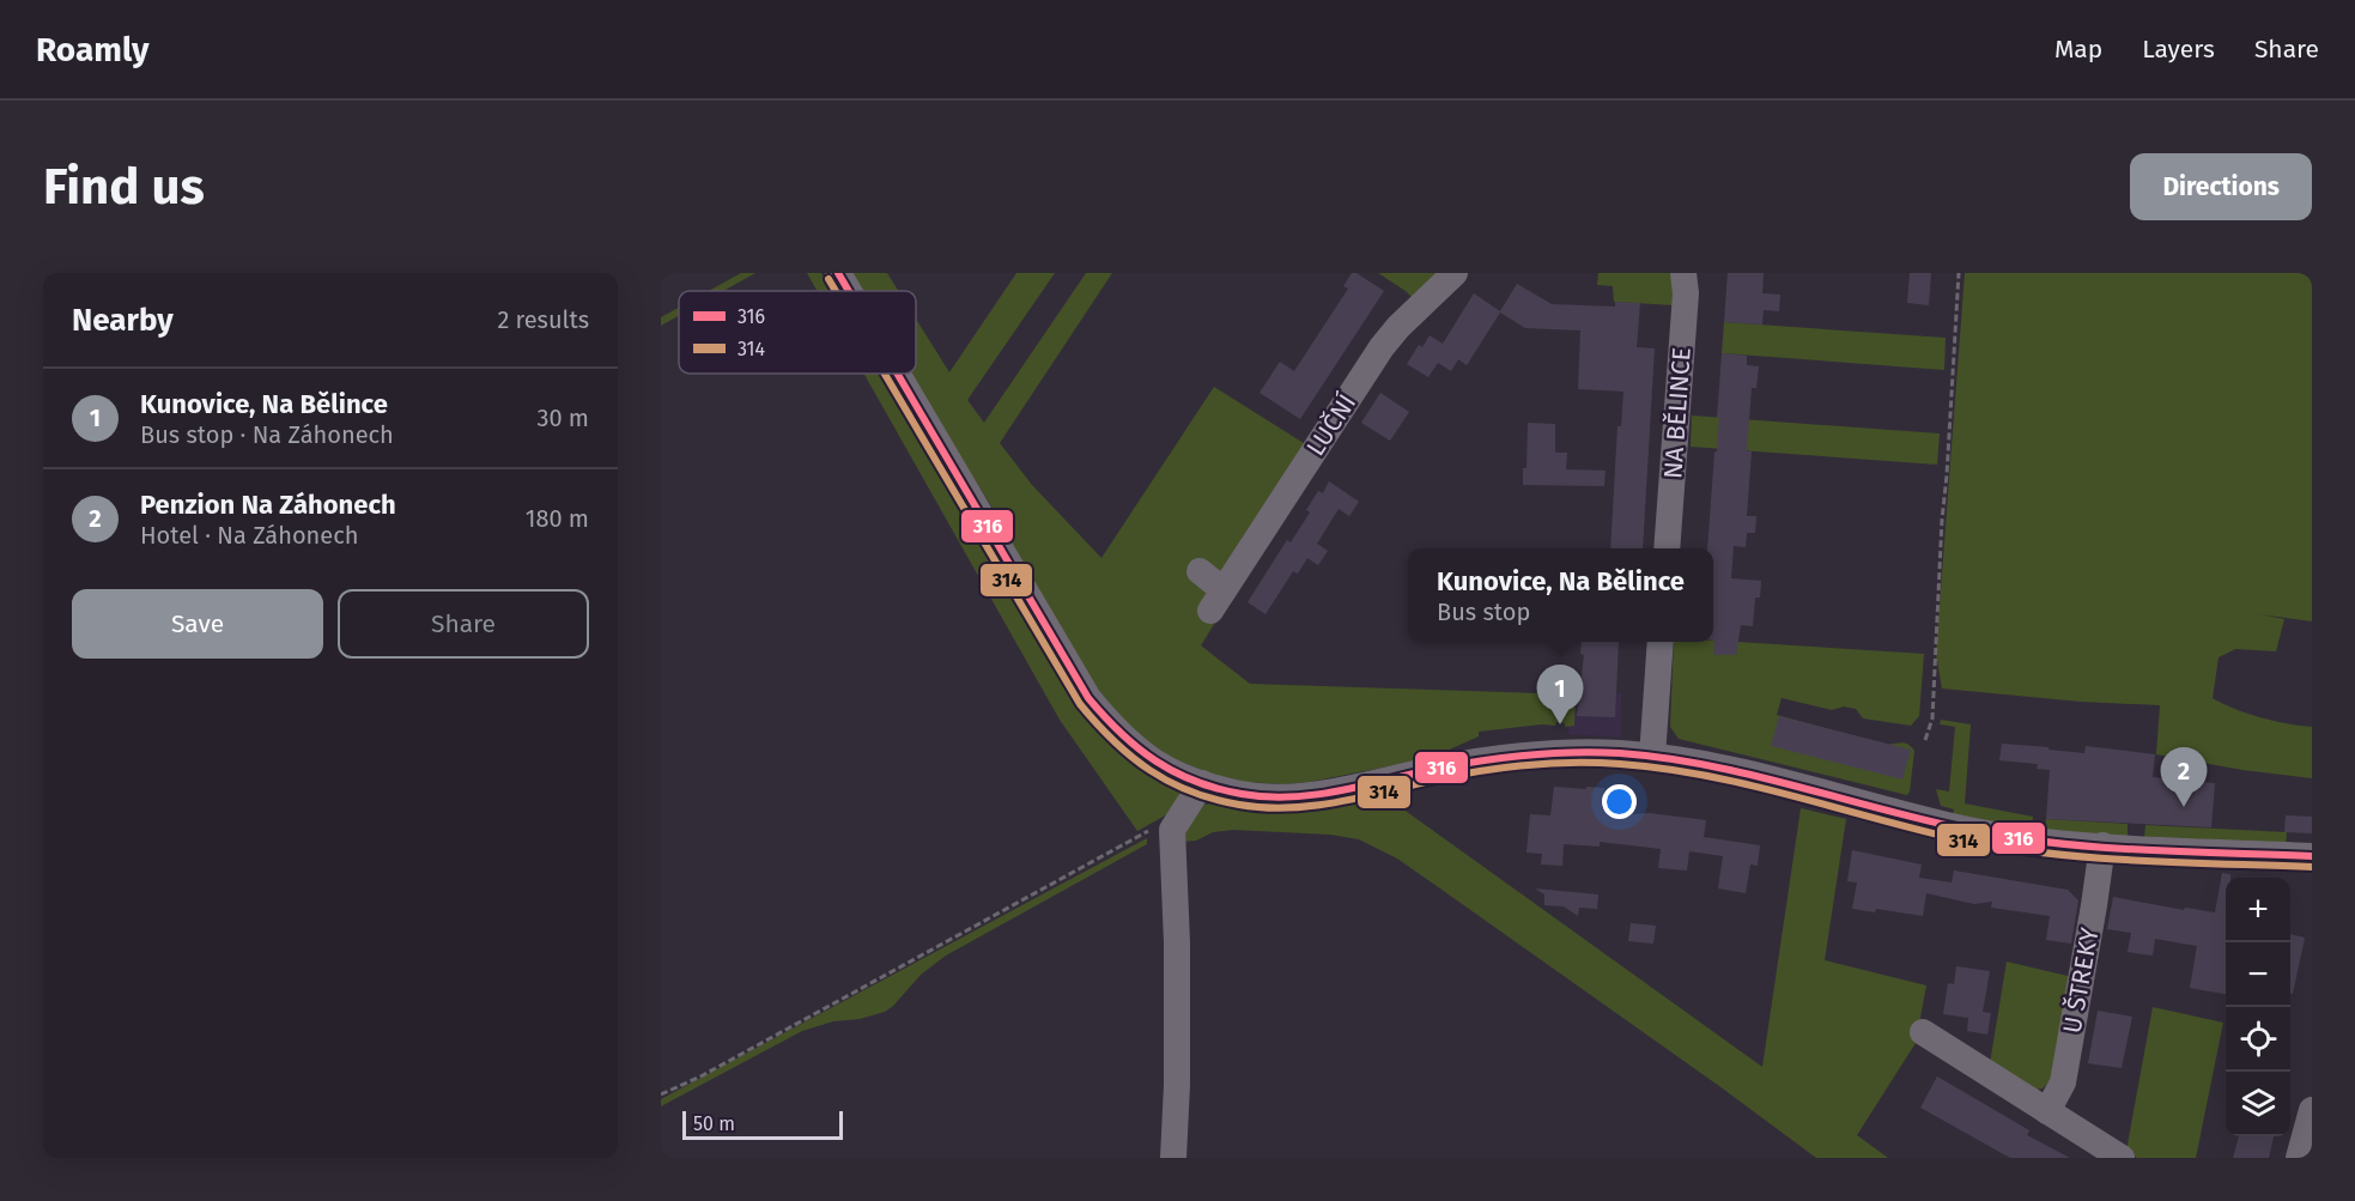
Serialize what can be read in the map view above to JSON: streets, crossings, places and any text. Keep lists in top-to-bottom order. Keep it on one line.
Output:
{"streets":{"street":["NA BĚLINCE","LUČNÍ","U ŠTREKY"]},"lines":["transit line 316","transit line 314"],"legend":["316","314"],"scale_bar":"50 m","page":{"header":"Roamly","nav":["Map","Layers","Share"],"buttons":["Directions",["Save","Share"]],"title":"Find us","heading":["Nearby","2 results"],"list":[{"mark":"1","name":"Kunovice, Na Bělince","note":"Bus stop · Na Záhonech","value":"30 m"},{"mark":"2","name":"Penzion Na Záhonech","note":"Hotel · Na Záhonech","value":"180 m"}],"popup":["Kunovice, Na Bělince","Bus stop"],"pins":["1","2"],"map_buttons":["+","−"],"scale":"50 m"}}
